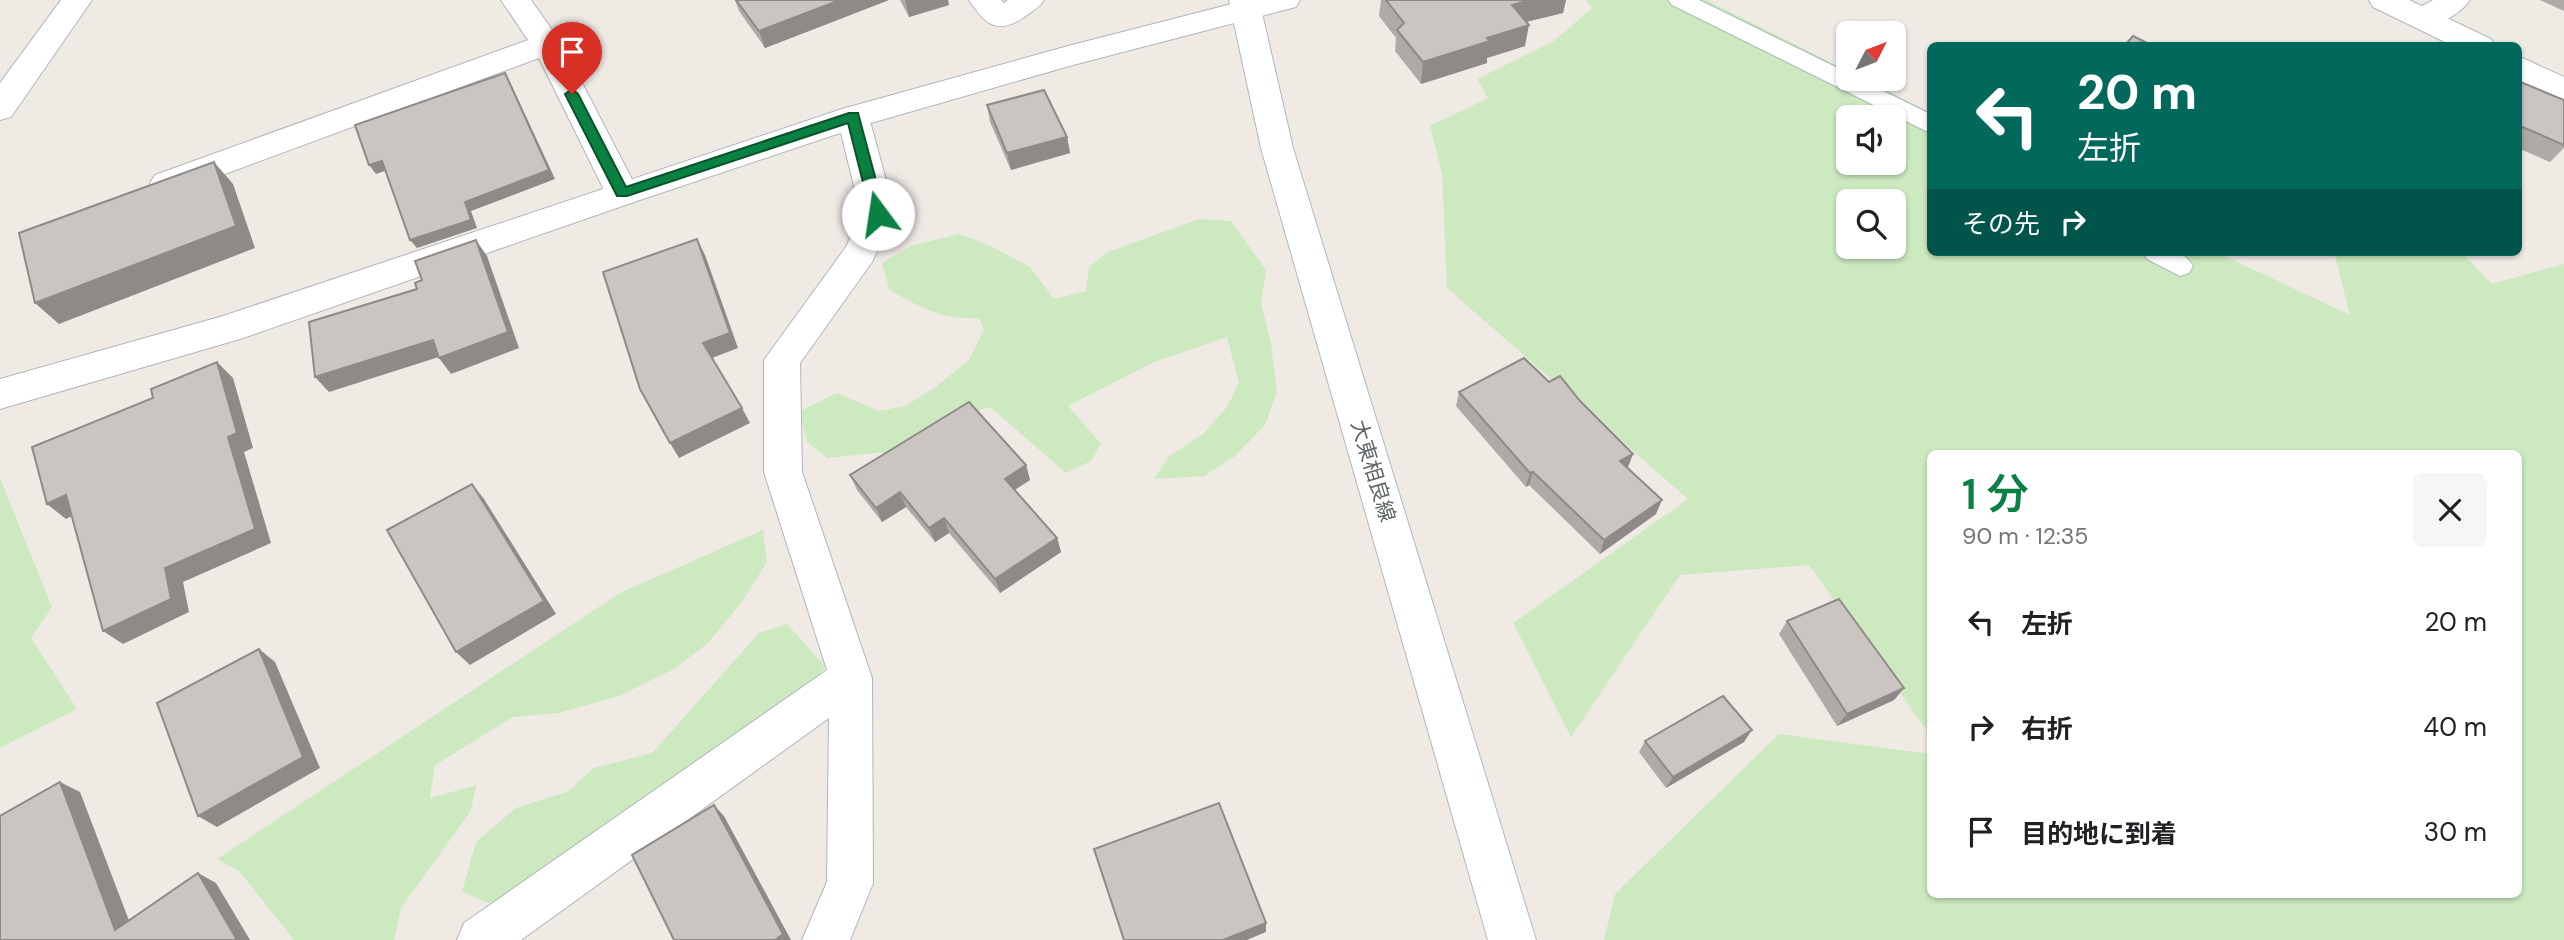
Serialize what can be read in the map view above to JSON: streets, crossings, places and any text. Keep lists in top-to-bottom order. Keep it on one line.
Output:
{"streets":{"street":["大東相良線"]},"north":"top right","page":{"turn":["20 m","左折"],"then":"その先","heading":["1 分","90 m · 12:35"],"list":[{"name":"左折","value":"20 m"},{"name":"右折","value":"40 m"},{"name":"目的地に到着","value":"30 m"}]}}
